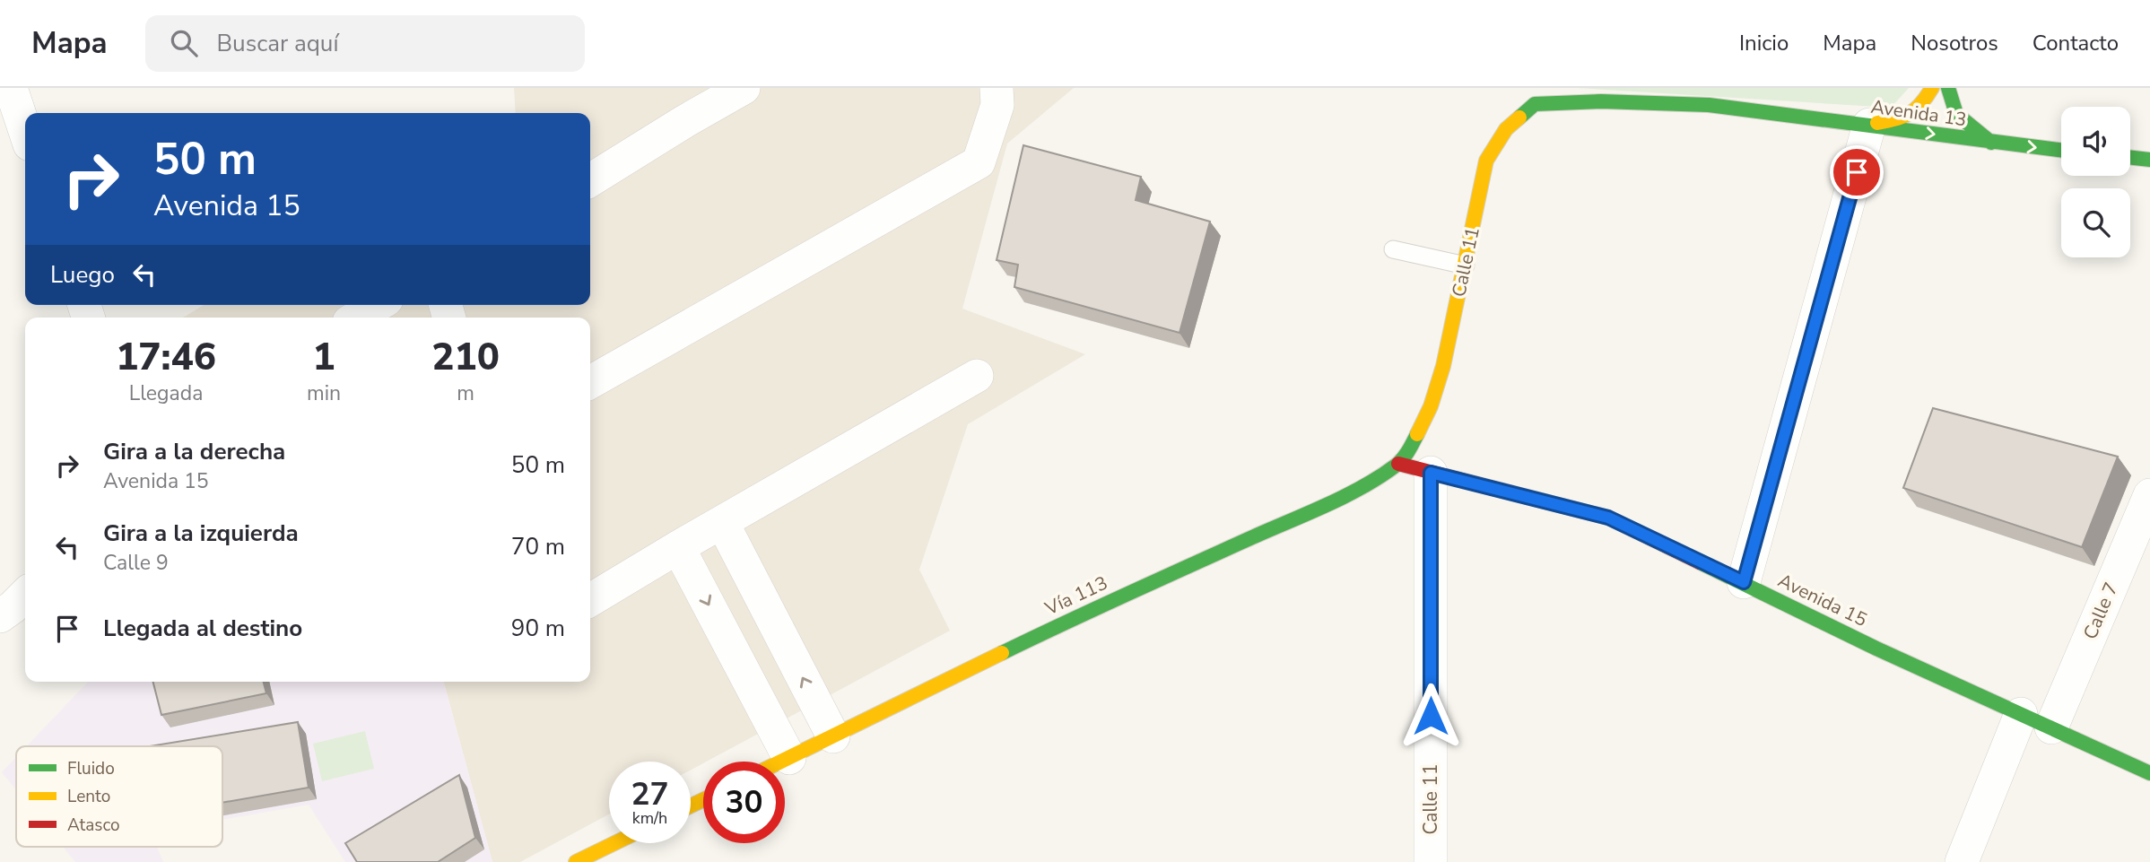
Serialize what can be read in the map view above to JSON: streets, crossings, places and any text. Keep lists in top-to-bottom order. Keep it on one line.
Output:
{"streets":{"main road":["Avenida 13","Calle 11","Vía 113","Avenida 15"],"street":["Calle 7"]},"crossings":[["Avenida 13","Calle 11"],["Calle 11","Vía 113"],["Calle 11","Avenida 15"],["Vía 113","Avenida 15"],["Avenida 15","Calle 7"]],"one_way":["Avenida 13"],"legend":["Fluido","Lento","Atasco"],"page":{"header":"Mapa","search":"Buscar aquí","nav":["Inicio","Mapa","Nosotros","Contacto"],"turn":["50 m","Avenida 15"],"then":"Luego","eta":["17:46","Llegada","1","min","210","m"],"list":[{"name":"Gira a la derecha","note":"Avenida 15","value":"50 m"},{"name":"Gira a la izquierda","note":"Calle 9","value":"70 m"},{"name":"Llegada al destino","value":"90 m"}],"speed":"27 km/h","limit":"30"}}
